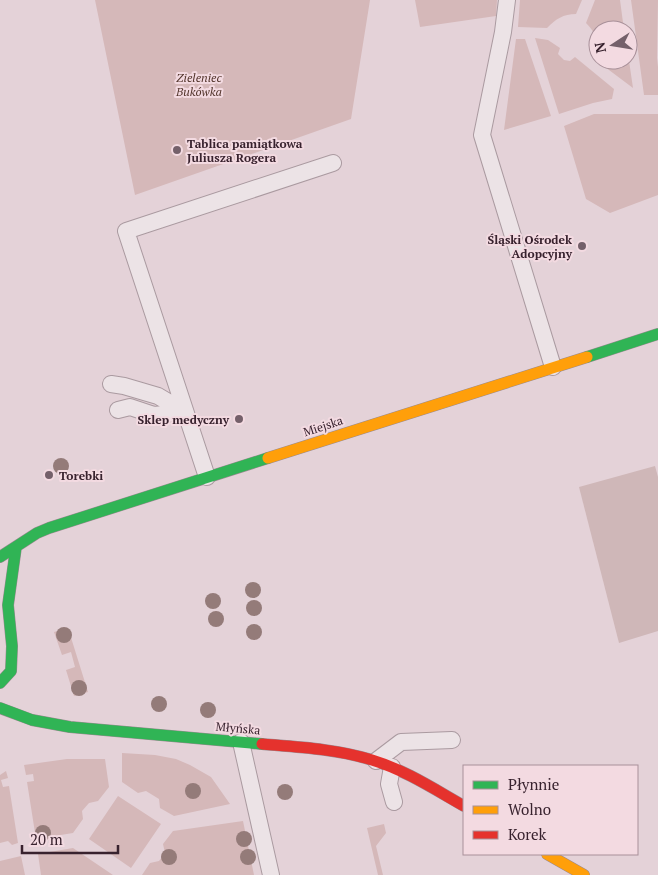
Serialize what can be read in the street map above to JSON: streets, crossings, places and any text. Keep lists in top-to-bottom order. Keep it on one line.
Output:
{"streets":{"street":["Miejska","Młyńska"]},"parks":["Zieleniec Bukówka"],"places":["Tablica pamiątkowa Juliusza Rogera","Śląski Ośrodek Adopcyjny","Sklep medyczny","Torebki"],"legend":["Płynnie","Wolno","Korek"],"scale_bar":"20 m","north":"left"}
